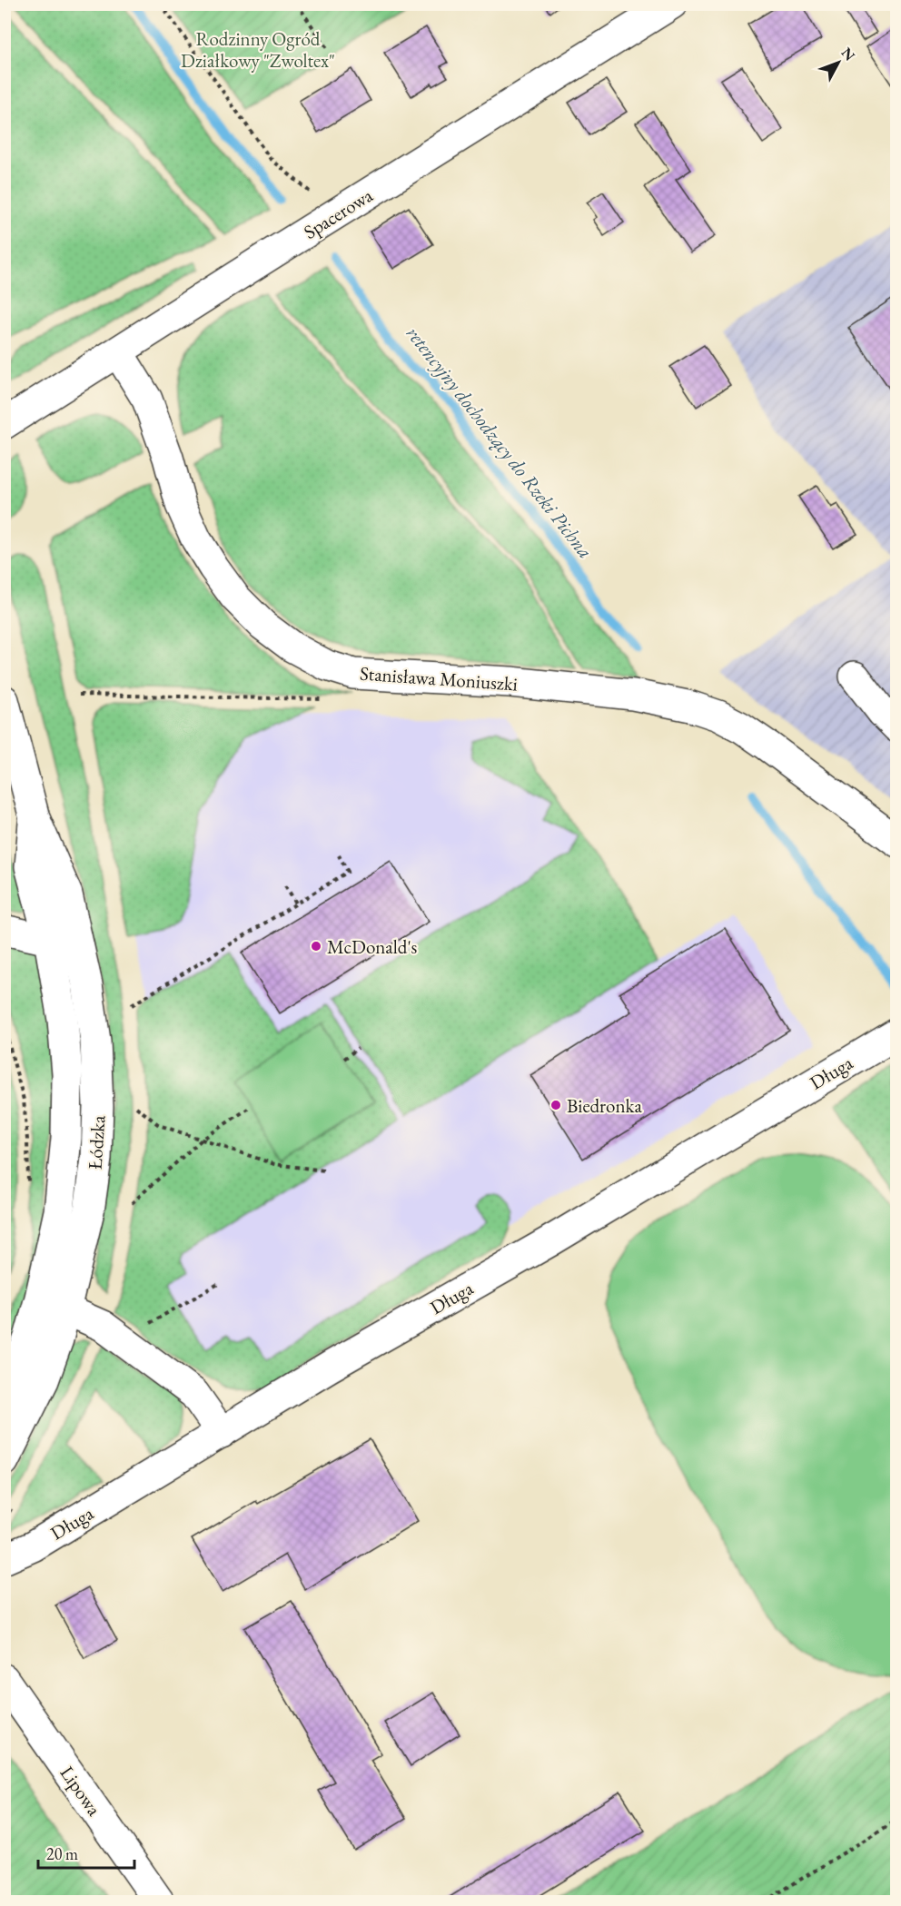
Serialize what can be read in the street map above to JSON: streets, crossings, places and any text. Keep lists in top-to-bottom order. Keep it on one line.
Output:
{"streets":{"street":["Spacerowa","Stanisława Moniuszki","Długa","Łódzka","Lipowa"]},"crossings":[["Spacerowa","Stanisława Moniuszki"]],"water":["retencyjny dochodzący do Rzeki Pichna"],"parks":["Rodzinny Ogród Działkowy \"Zwoltex\""],"places":["McDonald's","Biedronka"],"scale_bar":"20 m","north":"top right"}
